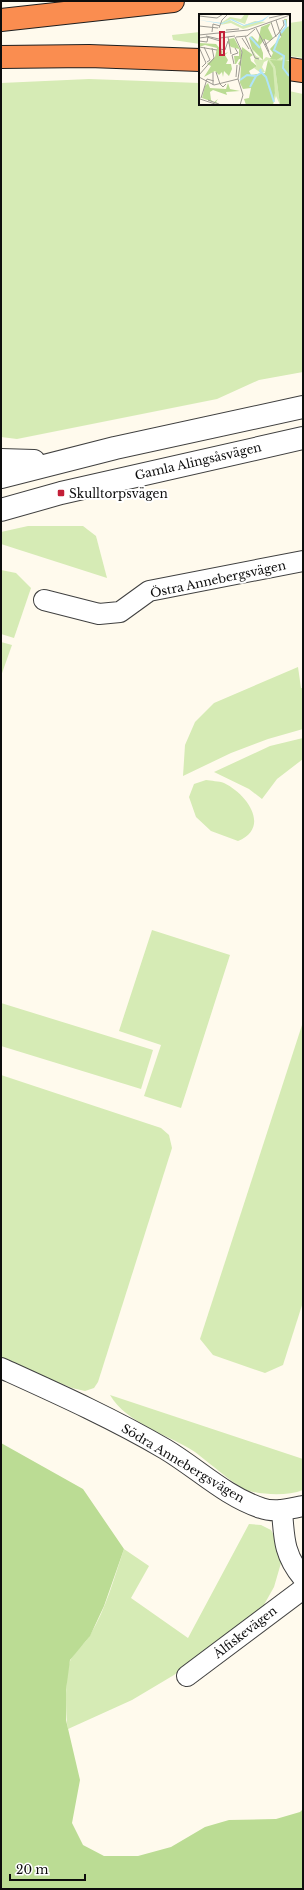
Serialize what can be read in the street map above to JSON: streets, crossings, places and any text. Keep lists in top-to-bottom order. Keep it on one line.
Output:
{"streets":{"street":["Gamla Alingsåsvägen","Östra Annebergsvägen","Södra Annebergsvägen","Ålfiskevägen"]},"places":{"transit":["Skulltorpsvägen"]},"scale_bar":"20 m"}
